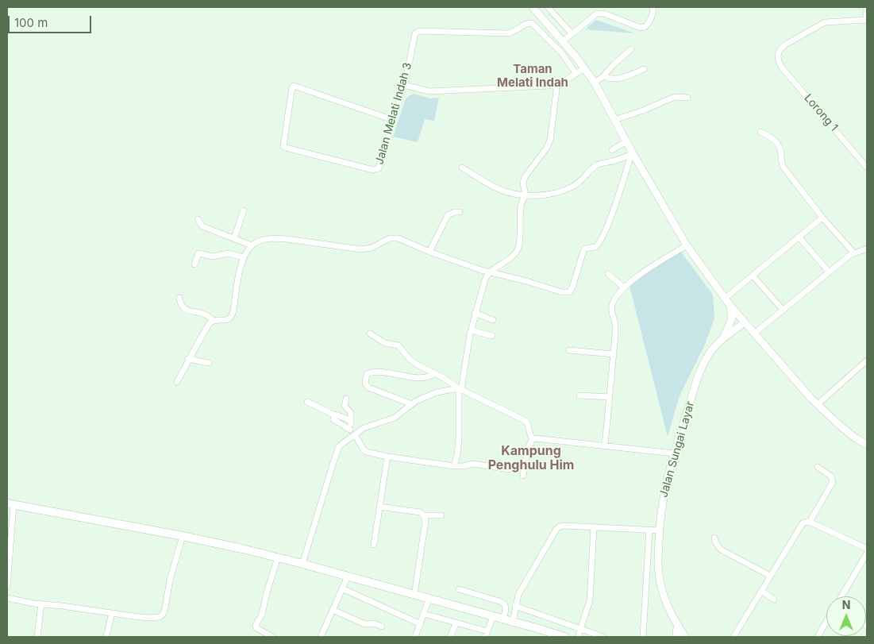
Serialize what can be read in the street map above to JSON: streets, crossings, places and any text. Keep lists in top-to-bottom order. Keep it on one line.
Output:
{"streets":{"street":["Lorong 1","Jalan Melati Indah 3","Jalan Sungai Layar"]},"districts":["Taman Melati Indah","Kampung Penghulu Him"],"scale_bar":"100 m","north":"top"}
